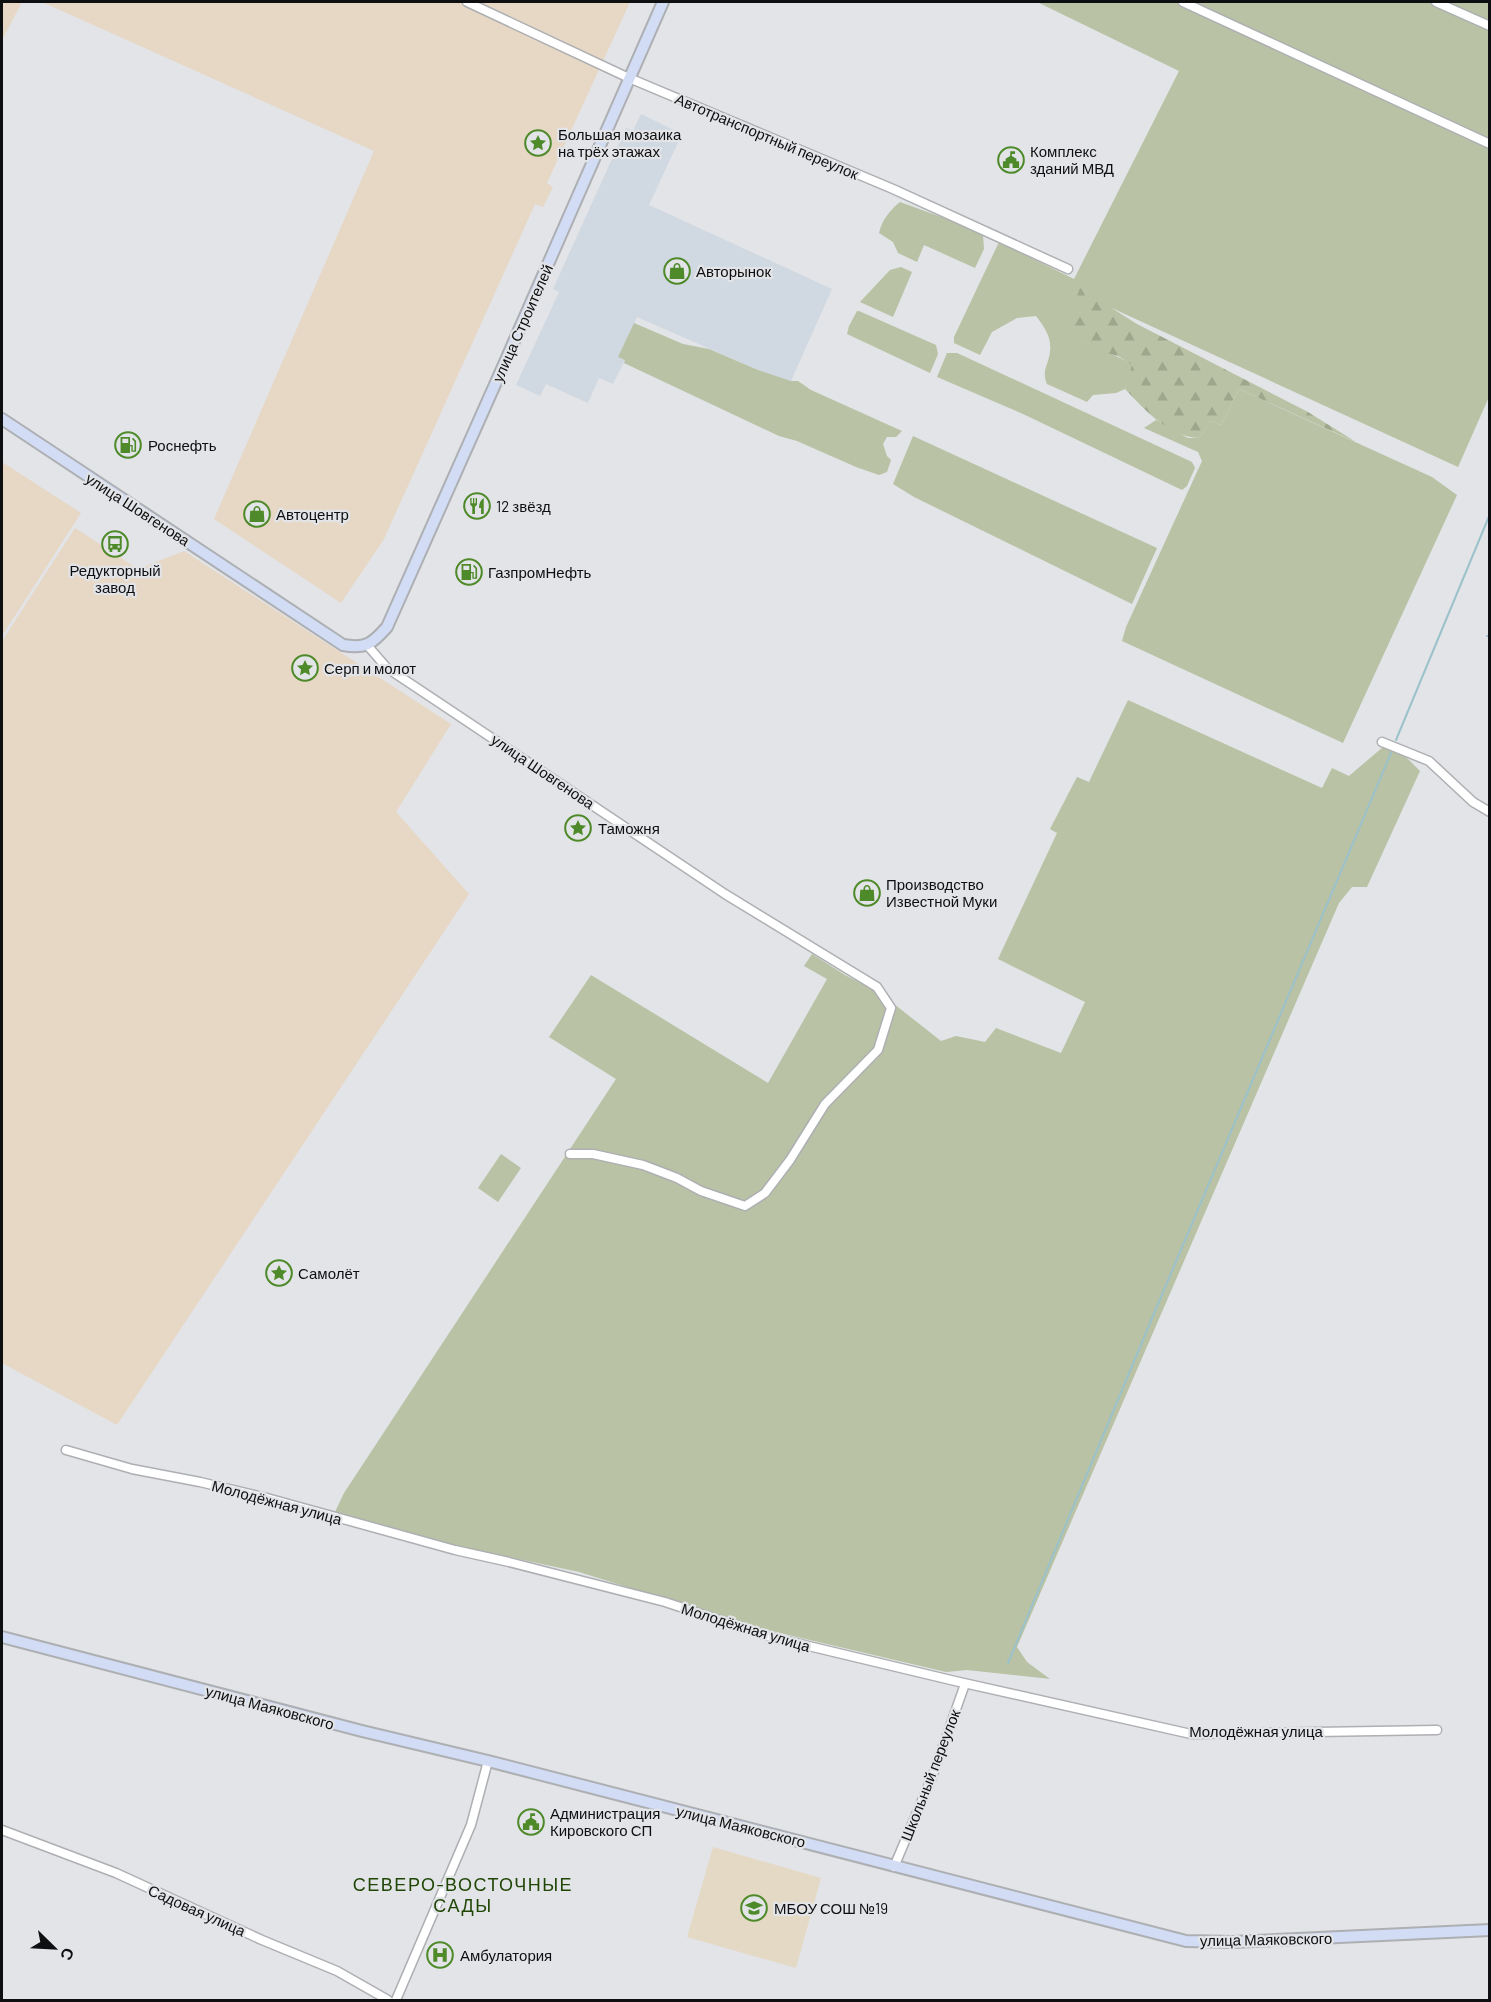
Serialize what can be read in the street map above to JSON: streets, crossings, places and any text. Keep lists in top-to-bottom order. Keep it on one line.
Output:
{"streets":{"street":["Автотранспортный переулок","улица Строителей","улица Шовгенова","Молодёжная улица","улица Маяковского","Школьный переулок","Садовая улица"]},"crossings":[["Автотранспортный переулок","улица Строителей"],["улица Строителей","улица Шовгенова"],["Молодёжная улица","Школьный переулок"],["улица Маяковского","Школьный переулок"]],"districts":["СЕВЕРО-ВОСТОЧНЫЕ САДЫ"],"places":{"place":["Большая мозаика на трёх этажах","Серп и молот","Таможня","Самолёт"],"public building":["Комплекс зданий МВД","Администрация Кировского СП"],"shop":["Авторынок","Автоцентр","Производство Известной Муки"],"fuel station":["Роснефть","ГазпромНефть"],"restaurant":["12 звёзд"],"bus stop":["Редукторный завод"],"school or university":["МБОУ СОШ №19"],"hospital":["Амбулатория"]},"north":"bottom right"}
